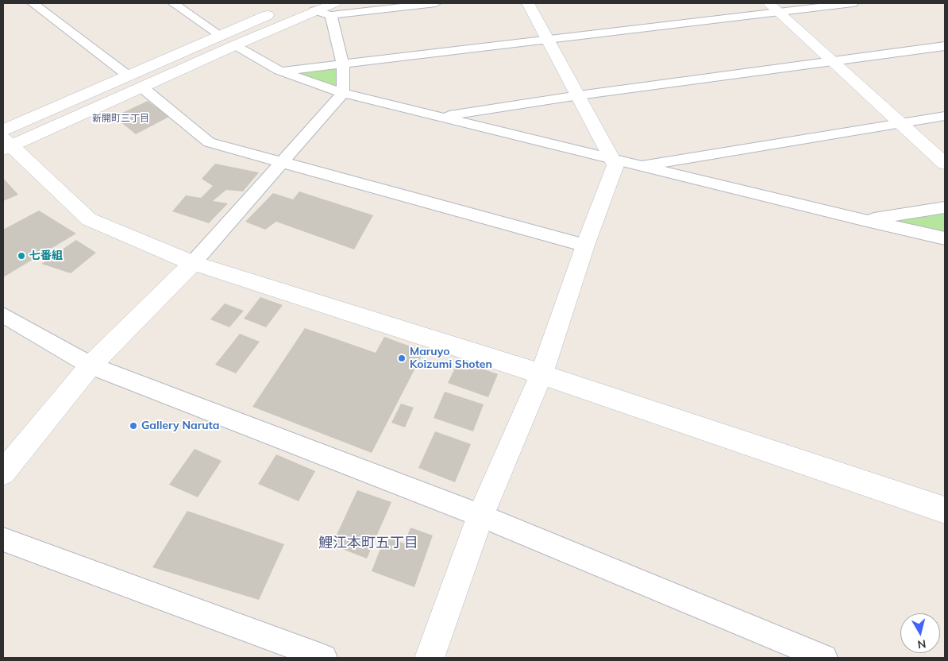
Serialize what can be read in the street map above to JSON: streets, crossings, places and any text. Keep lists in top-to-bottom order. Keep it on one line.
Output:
{"districts":["新開町三丁目","鯉江本町五丁目"],"places":["七番組","Maruyo Koizumi Shoten","Gallery Naruta"],"north":"bottom"}
